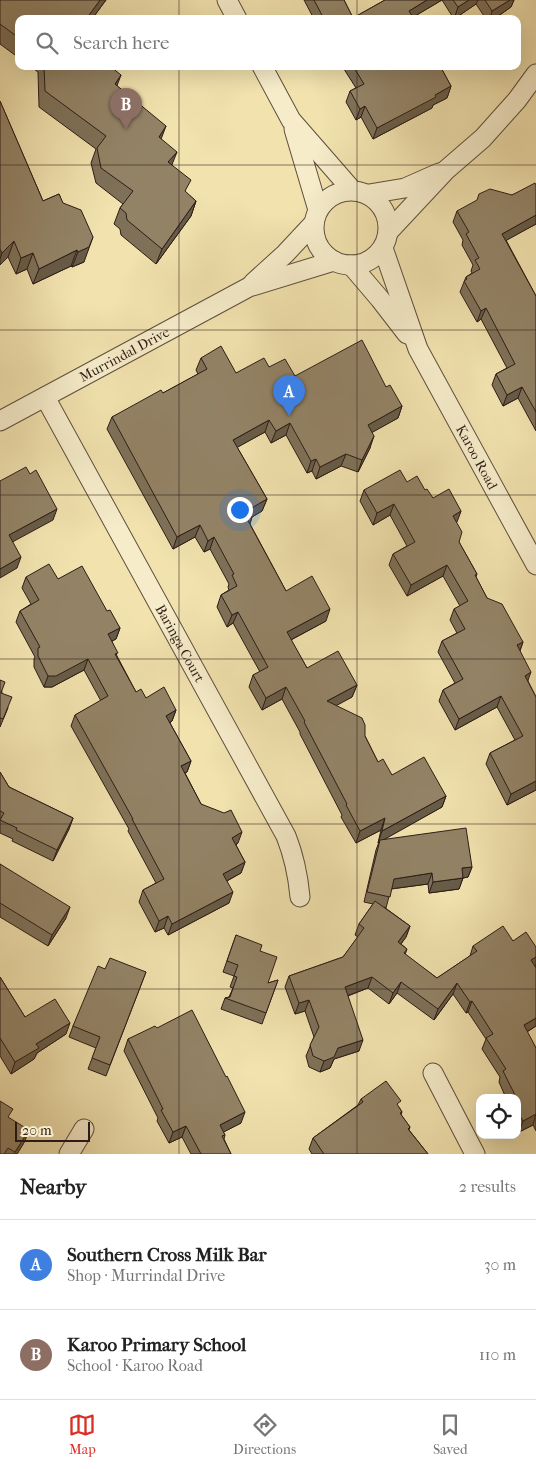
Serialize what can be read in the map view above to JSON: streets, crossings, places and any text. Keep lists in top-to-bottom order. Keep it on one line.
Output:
{"streets":{"street":["Murrindal Drive","Karoo Road","Baringa Court"]},"crossings":[["Murrindal Drive","Karoo Road"],["Murrindal Drive","Baringa Court"]],"scale_bar":"20 m","page":{"search":"Search here","pins":["B","A"],"scale":"20 m","heading":["Nearby","2 results"],"list":[{"mark":"A","name":"Southern Cross Milk Bar","note":"Shop · Murrindal Drive","value":"30 m"},{"mark":"B","name":"Karoo Primary School","note":"School · Karoo Road","value":"110 m"}],"nav":["Map","Directions","Saved"]}}
